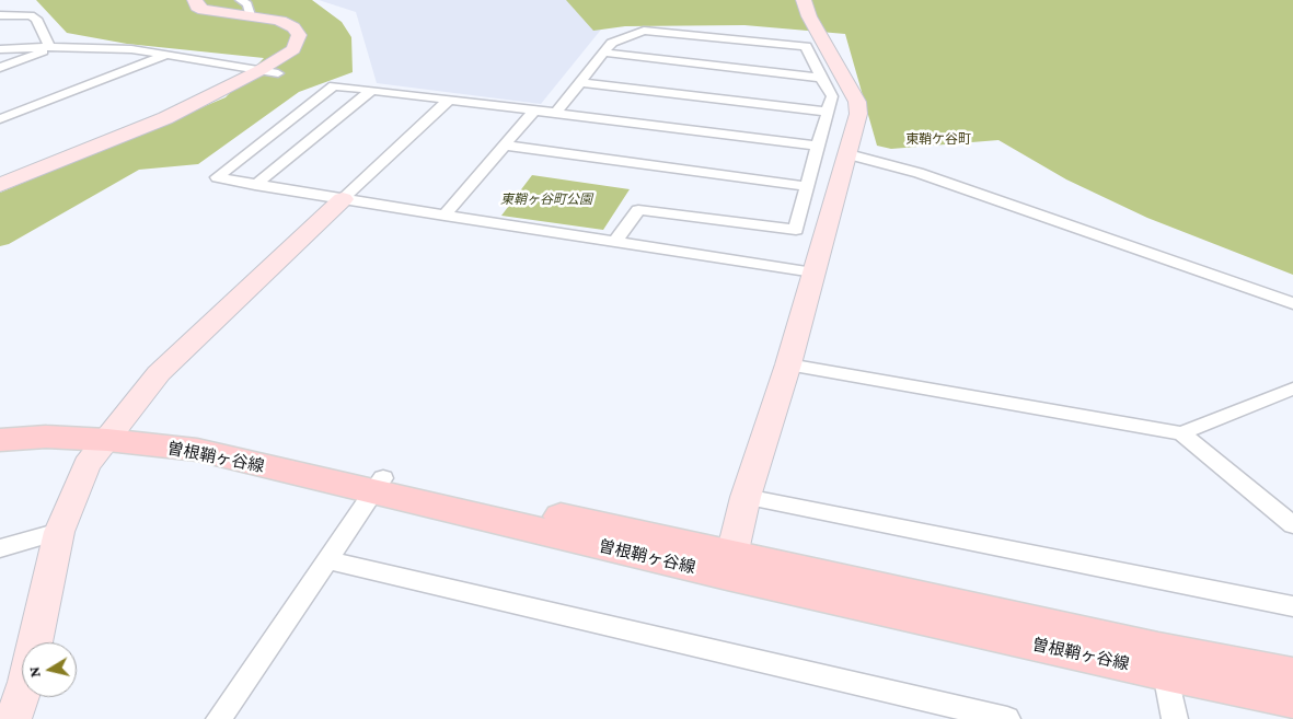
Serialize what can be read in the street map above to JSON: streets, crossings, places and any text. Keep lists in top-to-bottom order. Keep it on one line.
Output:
{"streets":{"main road":["曽根鞘ヶ谷線"]},"districts":["東鞘ケ谷町"],"parks":["東鞘ヶ谷町公園"],"north":"left"}
